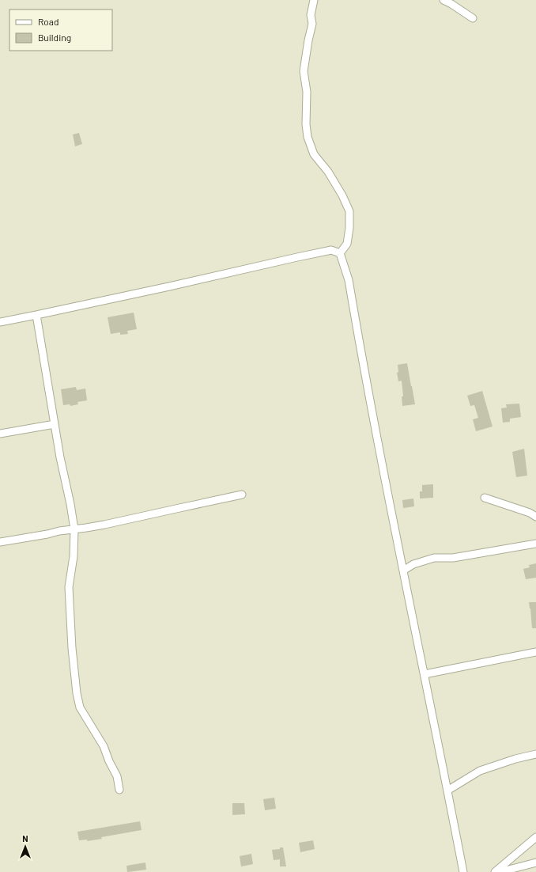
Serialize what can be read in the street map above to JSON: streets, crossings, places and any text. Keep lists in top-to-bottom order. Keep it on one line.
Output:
{"legend":["Road","Building"],"north":"top"}
